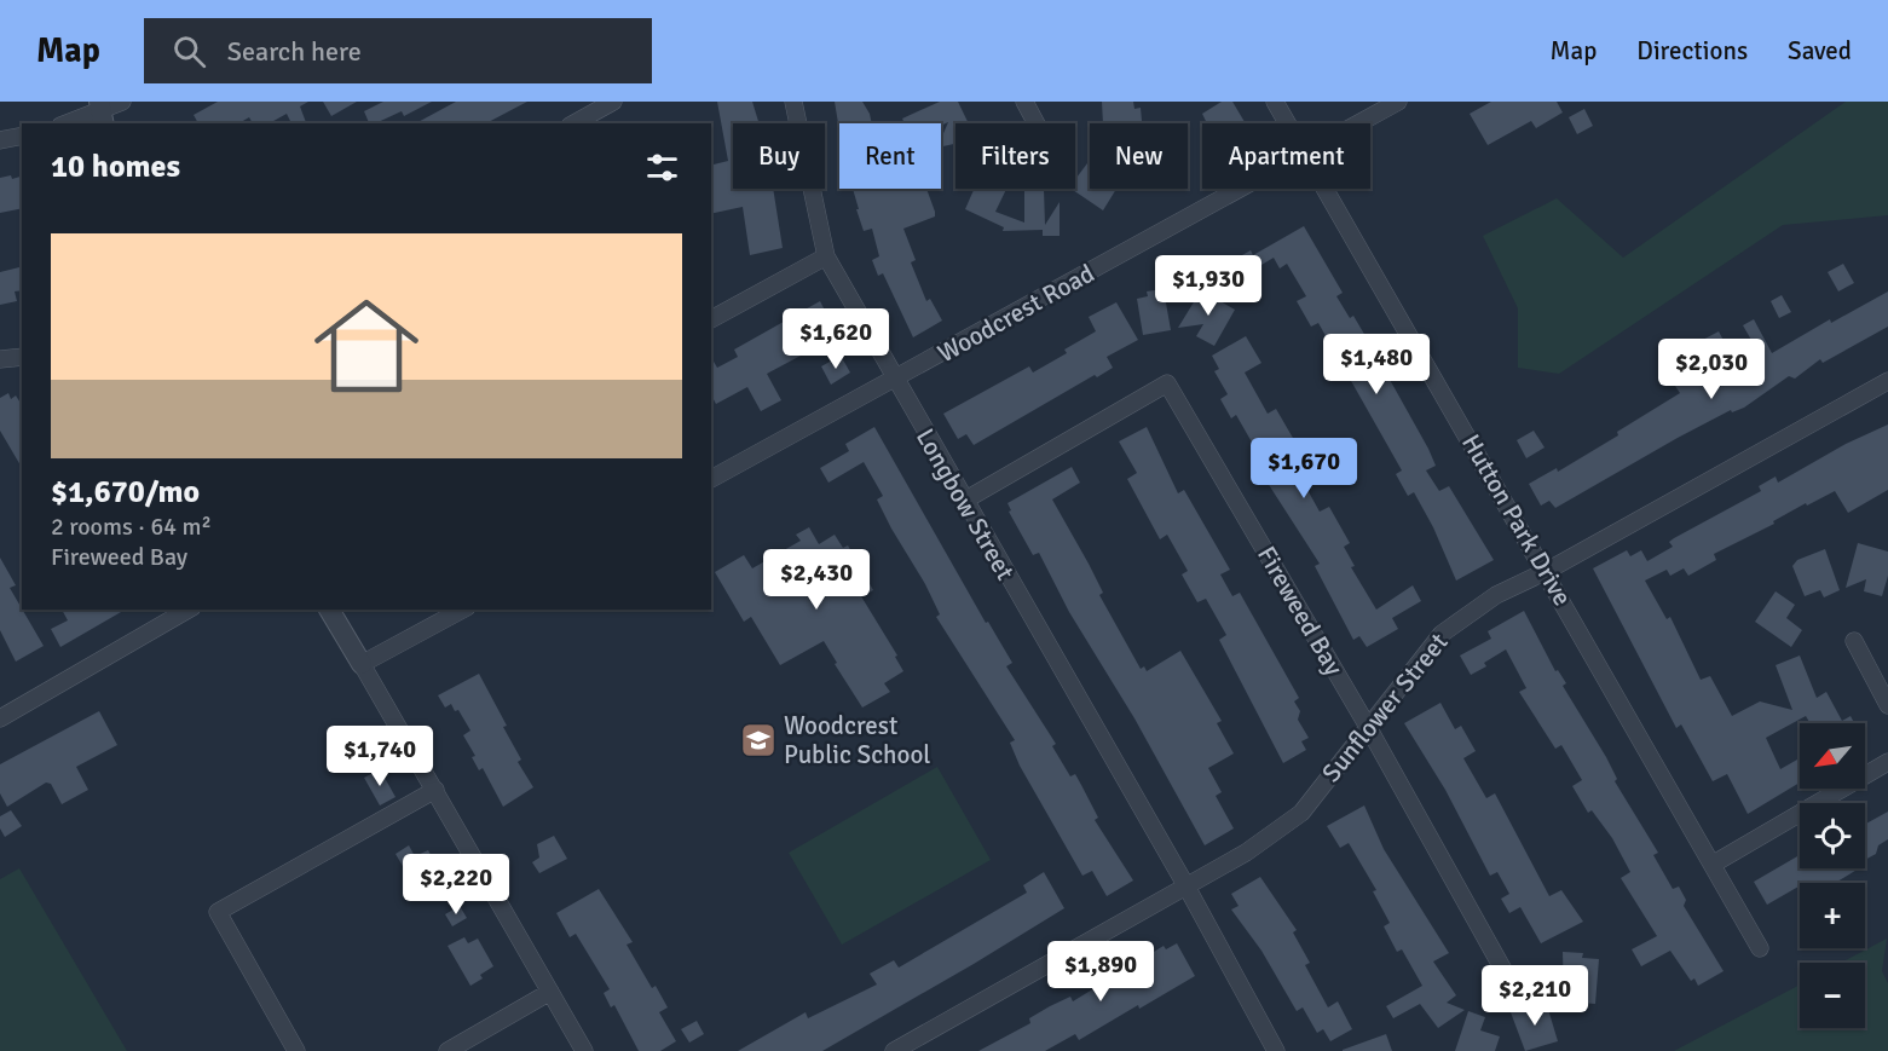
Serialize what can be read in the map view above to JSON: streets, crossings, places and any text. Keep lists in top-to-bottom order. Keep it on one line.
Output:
{"streets":{"street":["Woodcrest Road","Longbow Street","Hutton Park Drive","Fireweed Bay","Sunflower Street"]},"crossings":[["Woodcrest Road","Longbow Street"],["Longbow Street","Fireweed Bay"],["Longbow Street","Sunflower Street"],["Hutton Park Drive","Sunflower Street"],["Fireweed Bay","Sunflower Street"]],"places":{"school or university":["Woodcrest Public School"]},"north":"bottom left","page":{"header":"Map","search":"Search here","nav":["Map","Directions","Saved"],"chip":["Buy","Rent","Filters","New","Apartment"],"heading":"10 homes","list":[{"name":"$1,670/mo","note":"2 rooms · 64 m² · Fireweed Bay"}],"price":["$1,930","$1,620","$1,480","$2,030","$1,670","$2,430","$1,740","$2,220","$1,890","$2,210"],"map_buttons":["+","−"]}}
